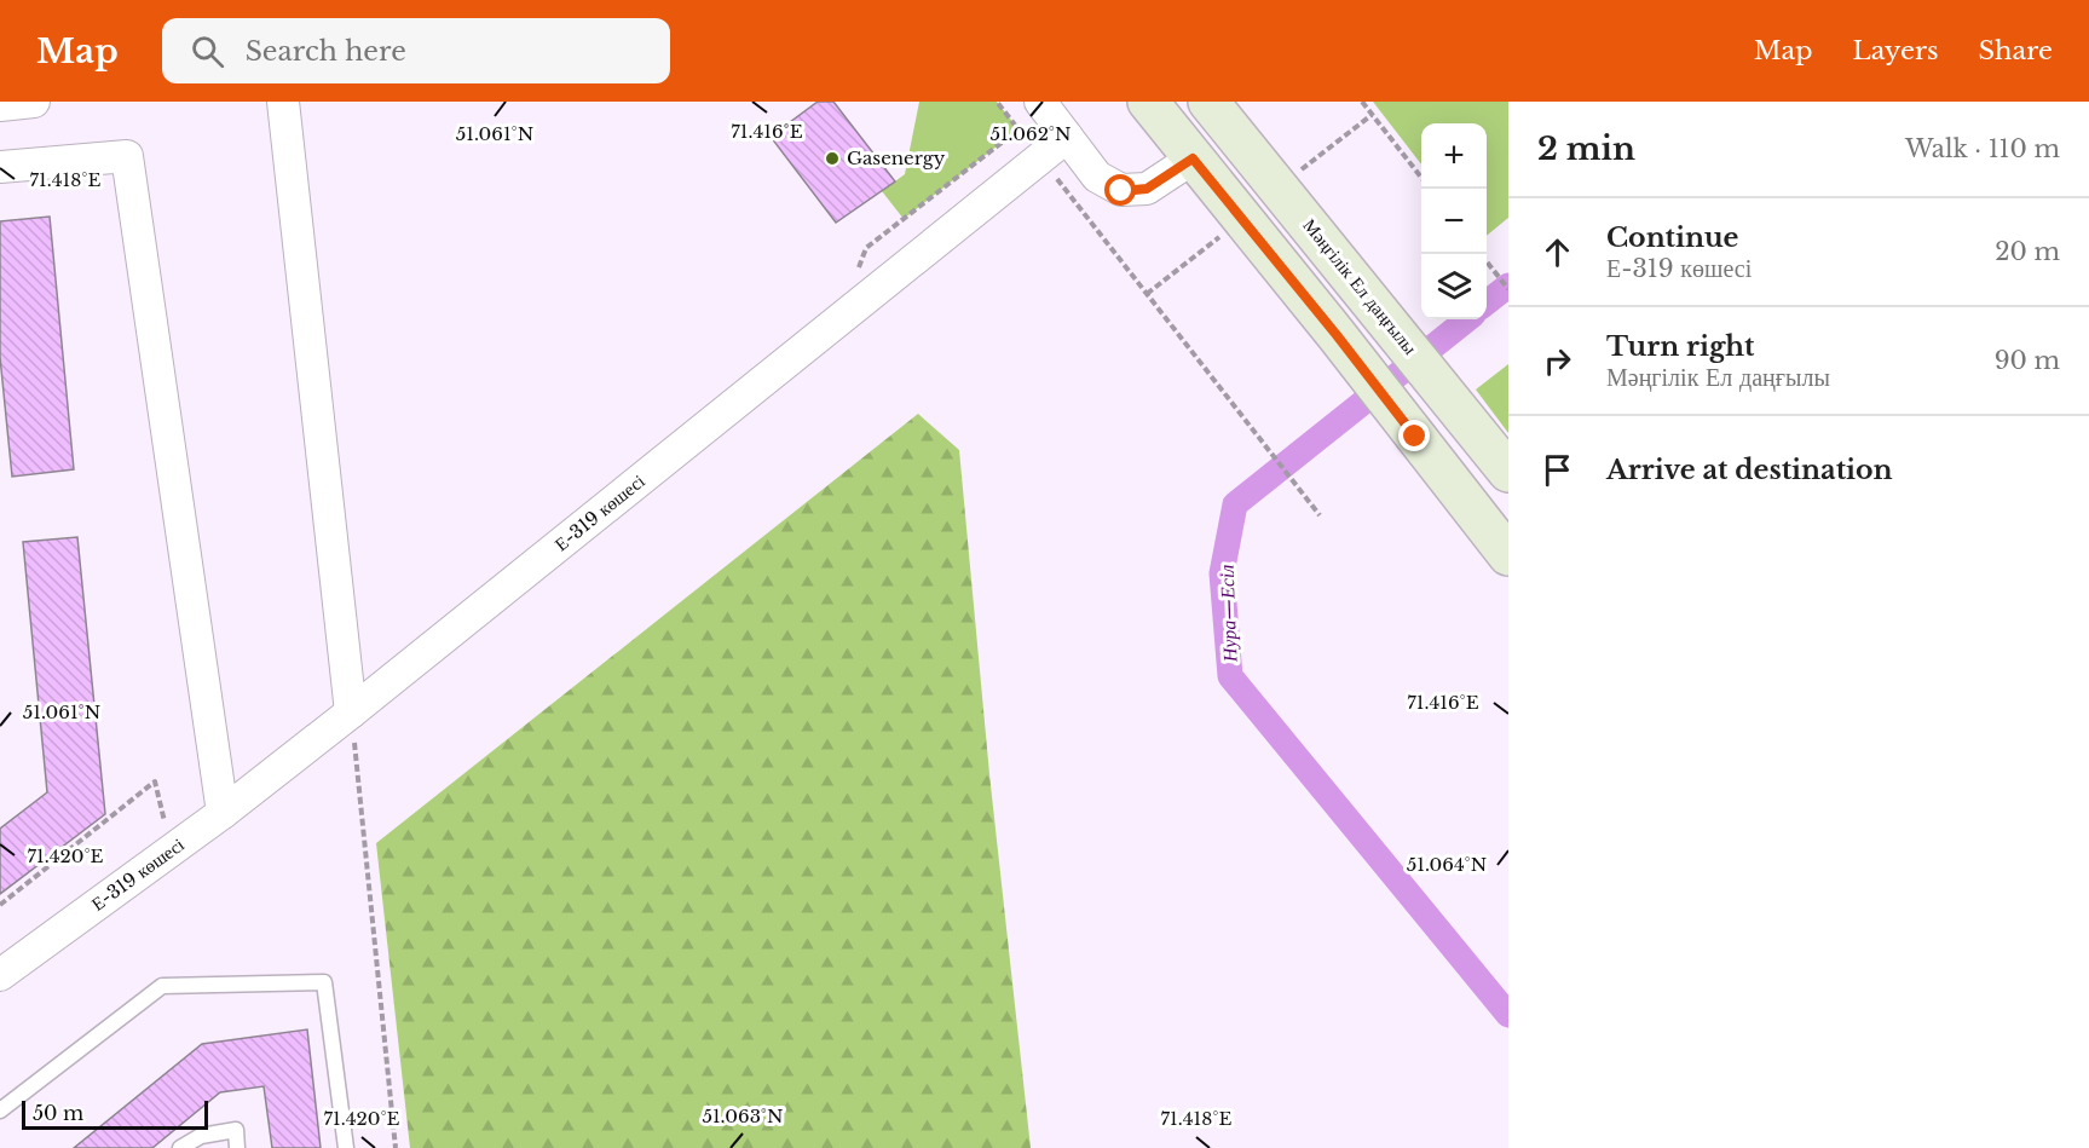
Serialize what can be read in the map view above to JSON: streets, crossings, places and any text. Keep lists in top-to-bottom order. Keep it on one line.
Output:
{"streets":{"main road":["Мәңгілік Ел даңғылы"],"street":["Е-319 көшесі"]},"water":["Нура—Есіл"],"places":["Gasenergy"],"scale_bar":"50 m","page":{"header":"Map","search":"Search here","nav":["Map","Layers","Share"],"heading":["2 min","Walk · 110 m"],"map_buttons":["+","−"],"list":[["Continue","Е-319 көшесі","20 m"],["Turn right","Мәңгілік Ел даңғылы","90 m"],"Arrive at destination"],"scale":"50 m"},"coordinates":["71.416°E","51.061°N","51.062°N","71.418°E","71.420°E","51.064°N","51.063°N"]}
